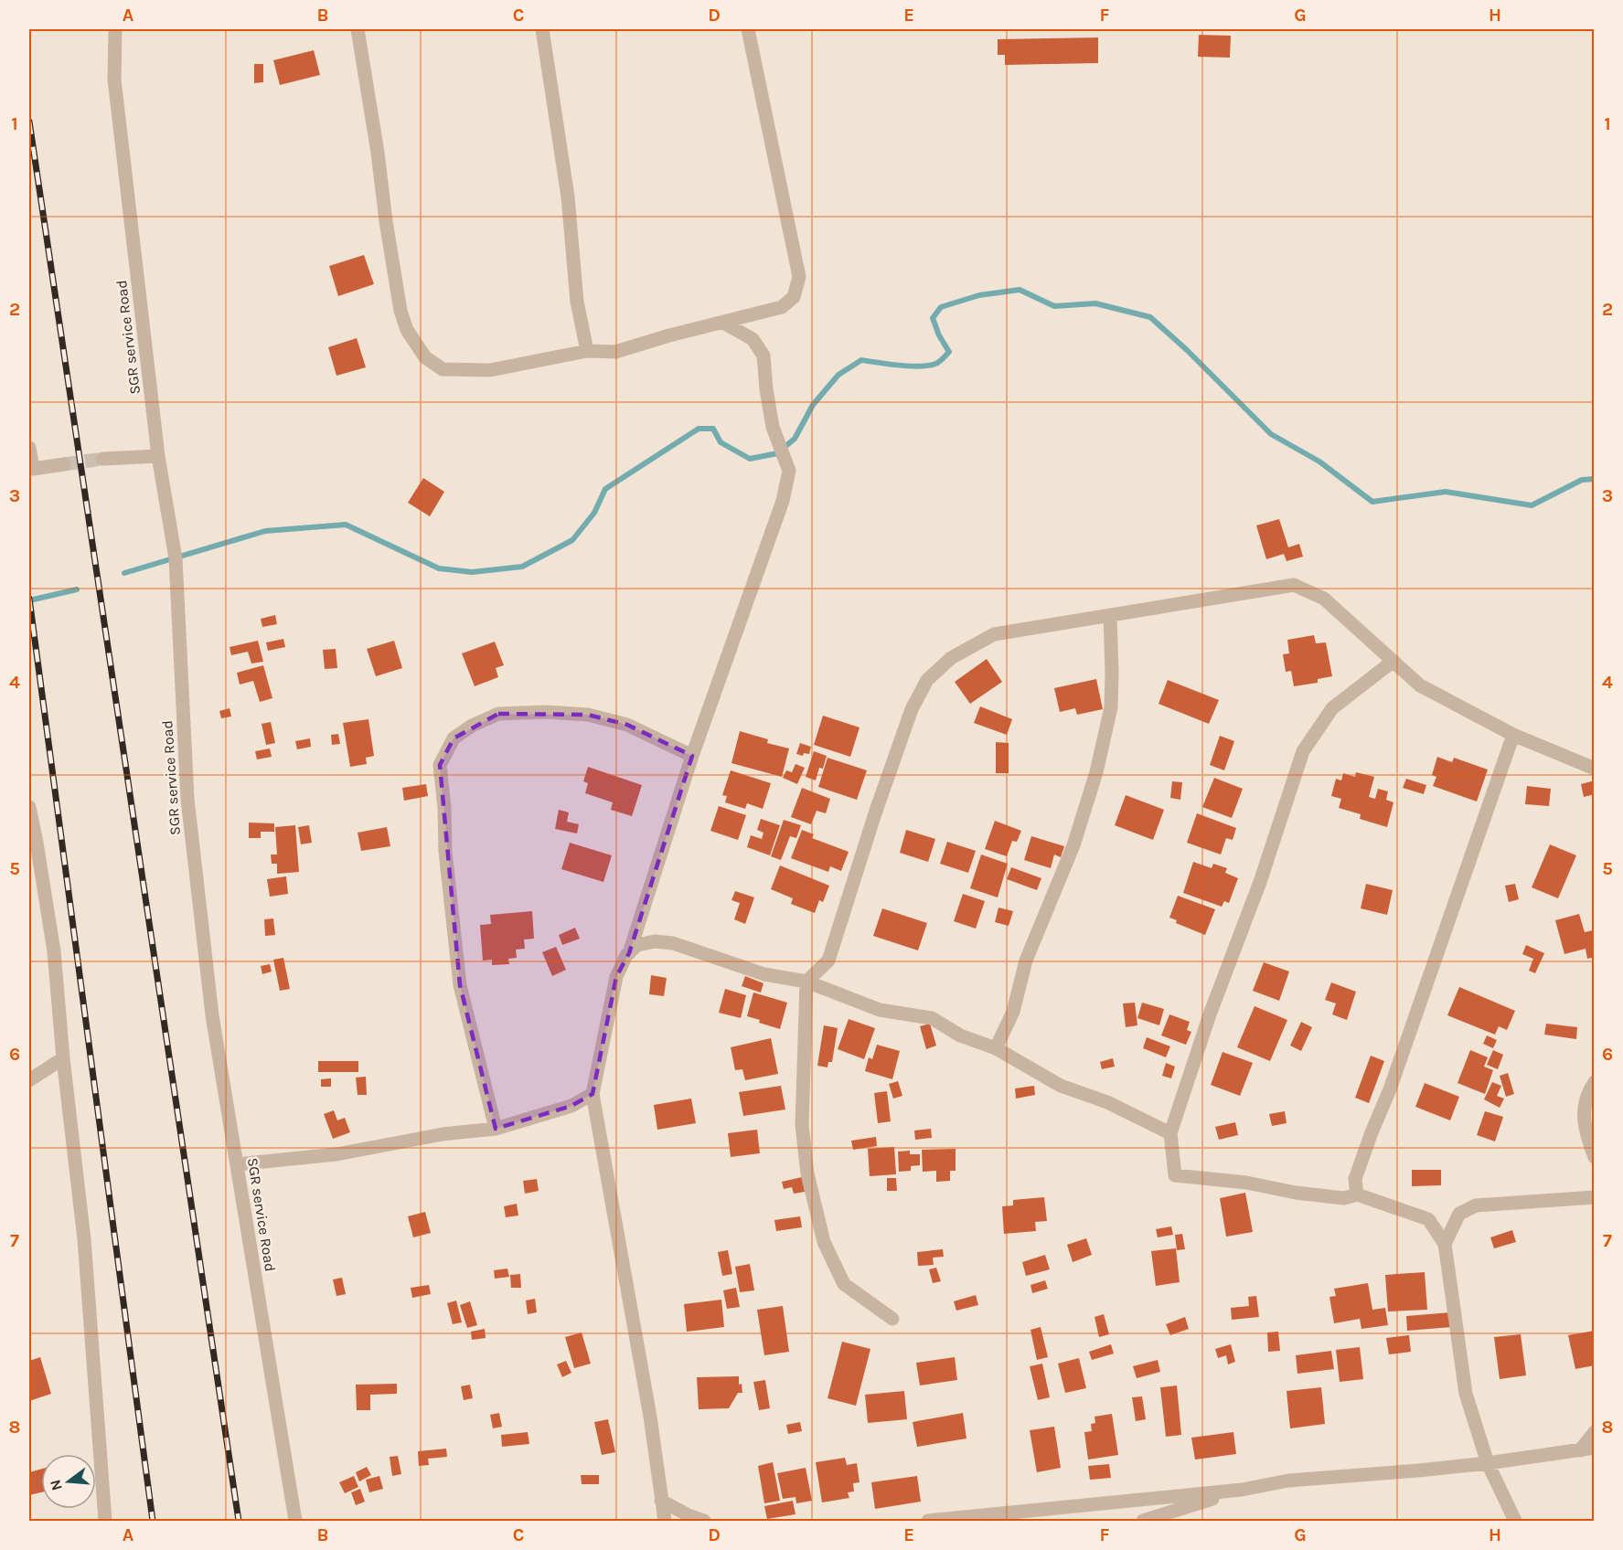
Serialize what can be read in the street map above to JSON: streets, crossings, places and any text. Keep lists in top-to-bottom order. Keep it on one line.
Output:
{"streets":{"street":["SGR service Road"]},"north":"left","grid":{"columns":["A","B","C","D","E","F","G","H"],"rows":["1","2","3","4","5","6","7","8"]}}
